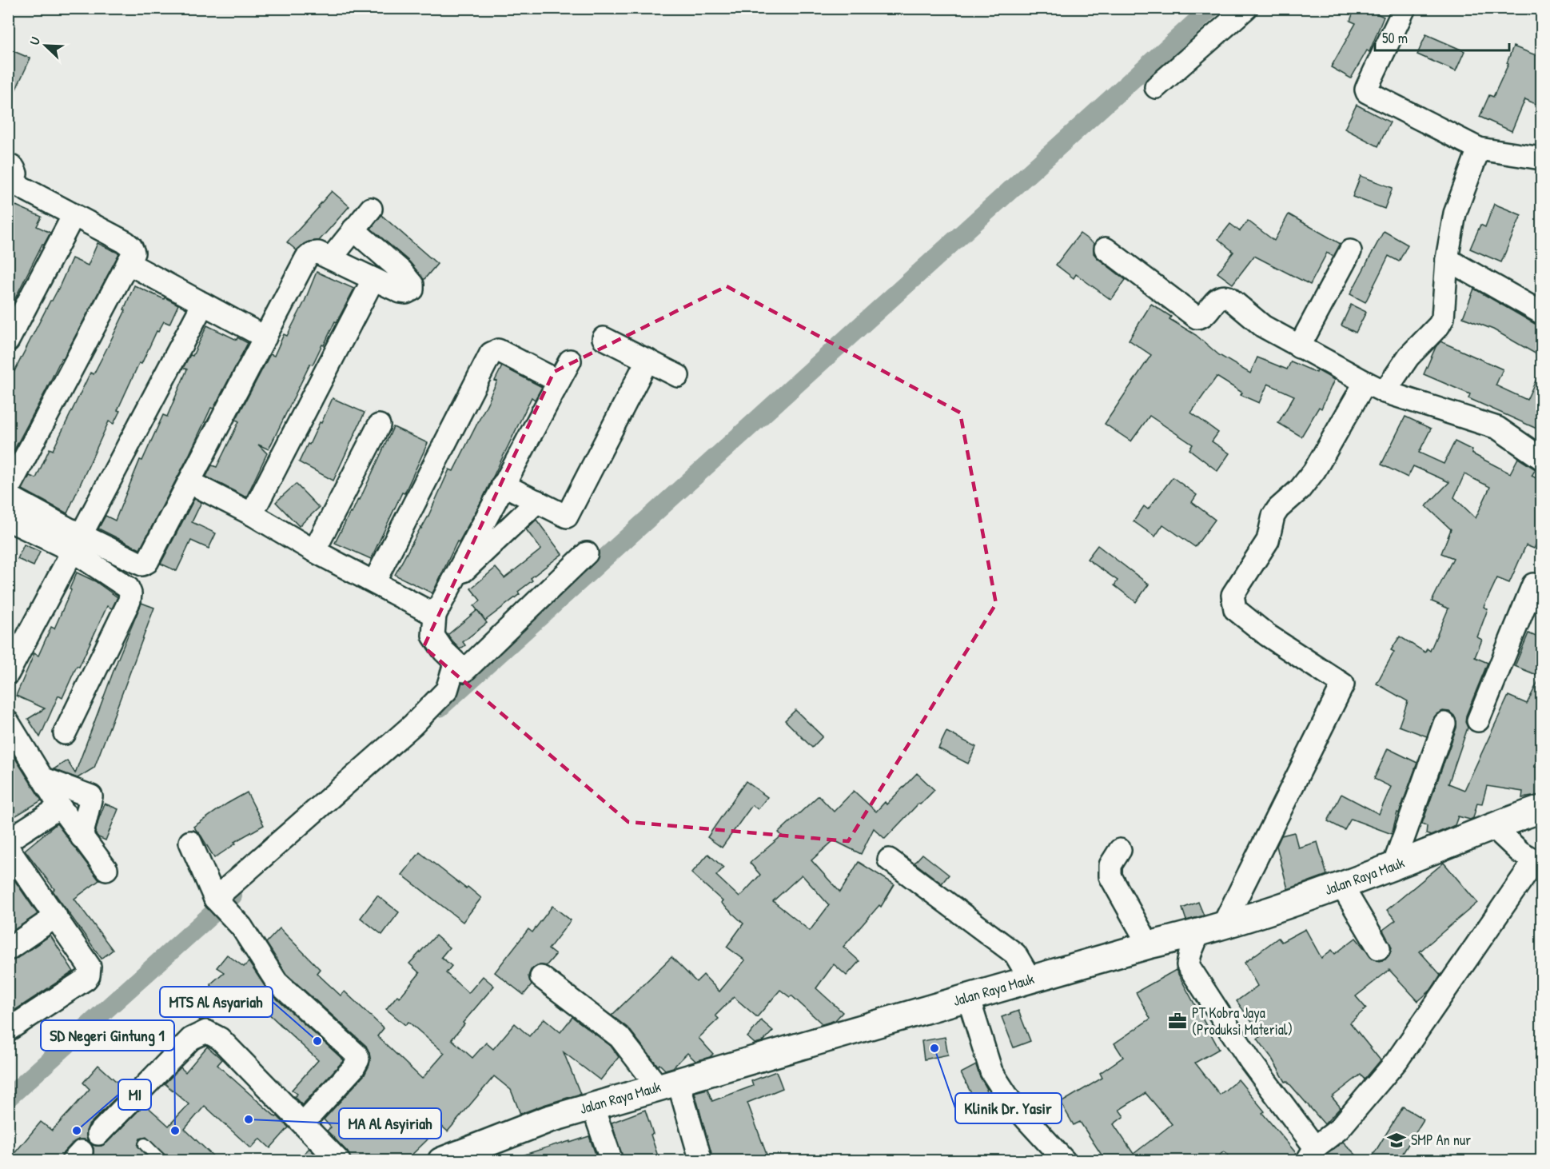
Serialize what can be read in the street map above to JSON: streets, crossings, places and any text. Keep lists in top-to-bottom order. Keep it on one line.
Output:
{"streets":{"main road":["Jalan Raya Mauk"]},"places":{"office":["PT Kobra Jaya (Produksi Material)"],"other":["MTS Al Asyariah","Klinik Dr. Yasir","MA Al Asyiriah","MI","SD Negeri Gintung 1"],"school or university":["SMP An nur"]},"scale_bar":"50 m","north":"top left"}
